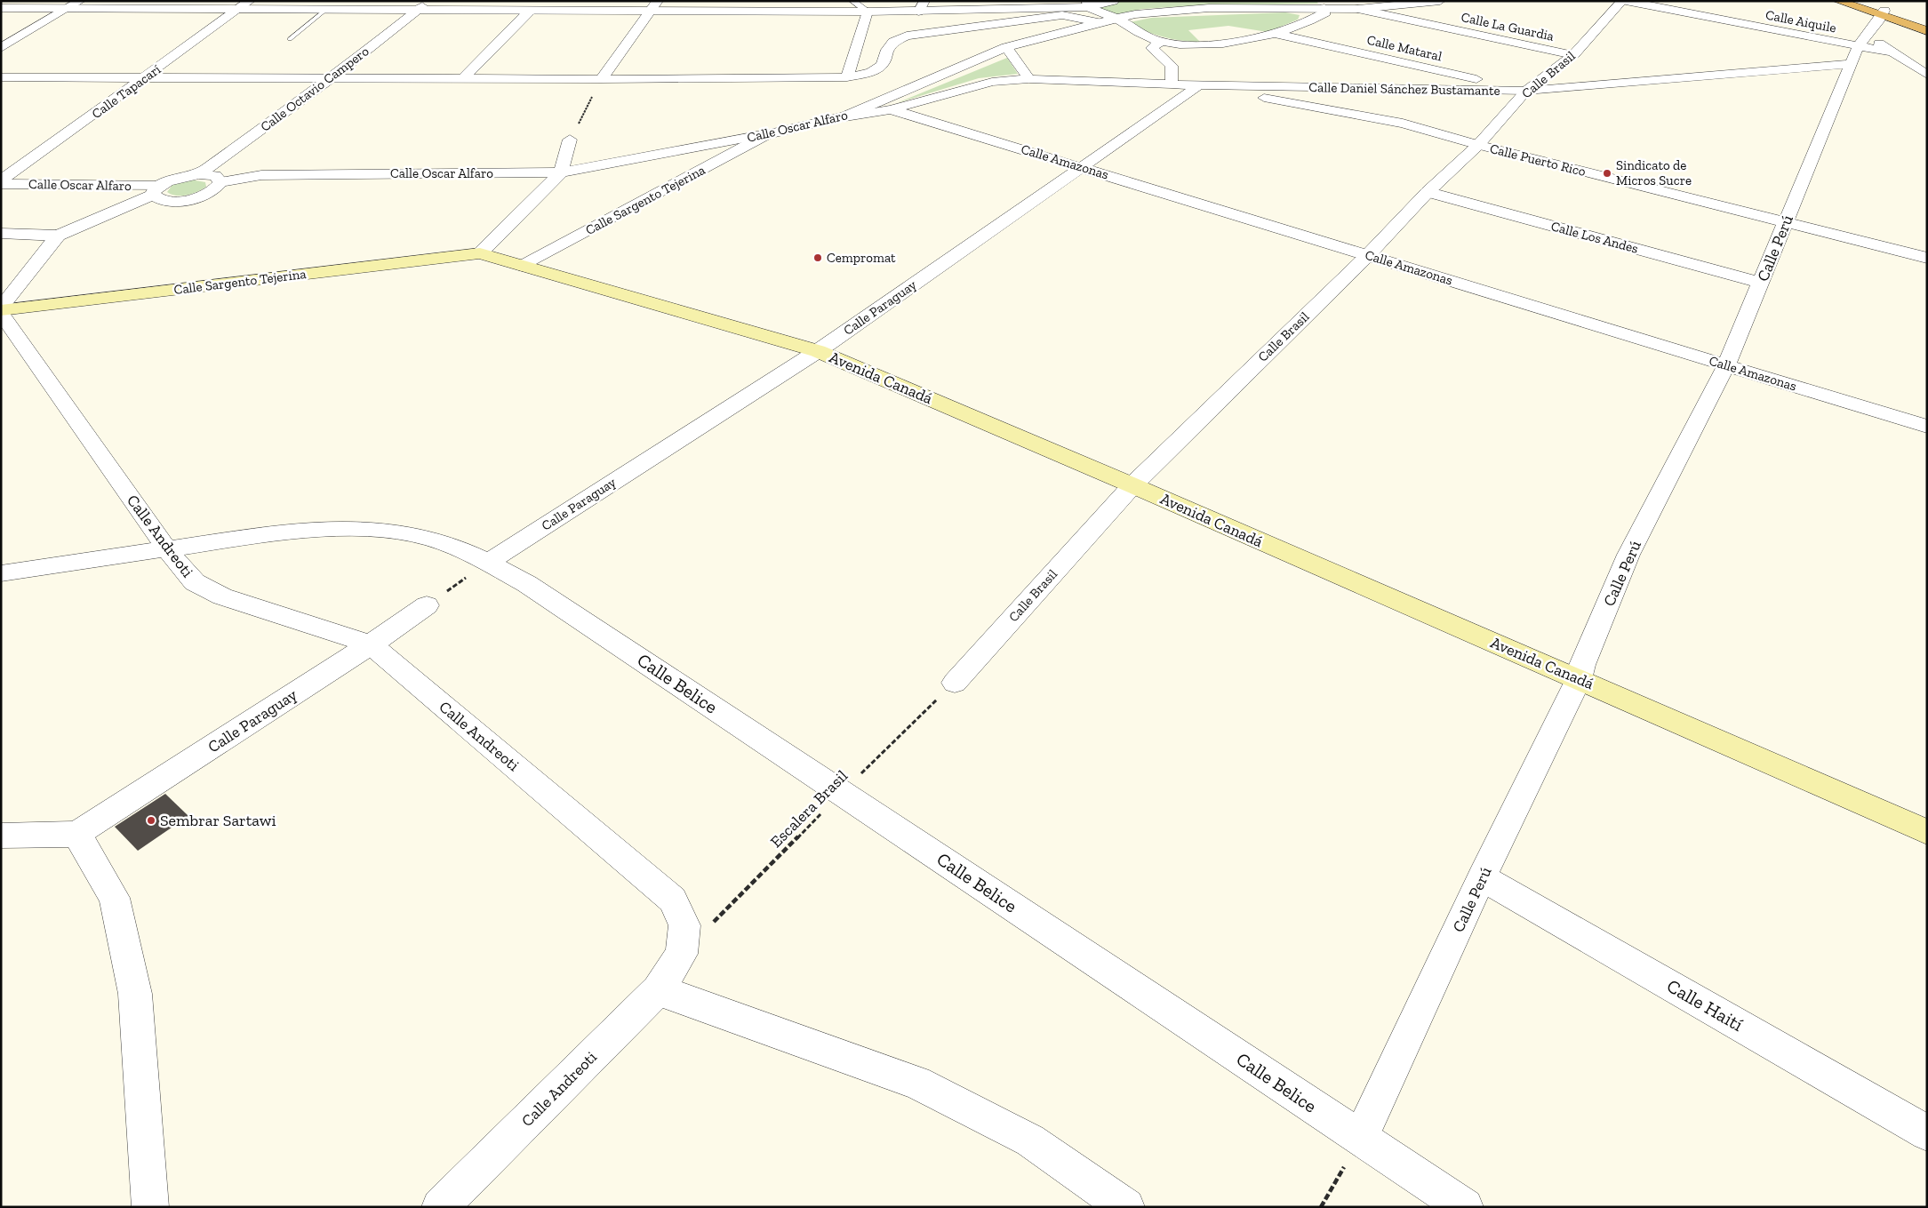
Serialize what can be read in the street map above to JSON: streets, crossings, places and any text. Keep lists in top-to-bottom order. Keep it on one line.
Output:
{"streets":{"main road":["Calle Sargento Tejerina","Avenida Canadá"],"street":["Calle Aiquile","Calle La Guardia","Calle Mataral","Calle Brasil","Calle Octavio Campero","Calle Daniel Sánchez Bustamante","Calle Tapacarí","Calle Oscar Alfaro","Calle Puerto Rico","Calle Amazonas","Calle Los Andes","Calle Perú","Calle Paraguay","Calle Andreoti","Calle Belice","Calle Haití"],"path":["Escalera Brasil"]},"crossings":[["Calle Aiquile","Calle Daniel Sánchez Bustamante"],["Calle Aiquile","Calle Perú"],["Calle La Guardia","Calle Brasil"],["Calle La Guardia","Calle Oscar Alfaro"],["Calle Mataral","Calle Brasil"],["Calle Mataral","Calle Daniel Sánchez Bustamante"],["Calle Brasil","Calle Daniel Sánchez Bustamante"],["Calle Brasil","Calle Puerto Rico"],["Calle Brasil","Calle Amazonas"],["Calle Brasil","Calle Los Andes"],["Calle Brasil","Avenida Canadá"],["Calle Brasil","Escalera Brasil"],["Calle Daniel Sánchez Bustamante","Calle Oscar Alfaro"],["Calle Daniel Sánchez Bustamante","Calle Puerto Rico"],["Calle Daniel Sánchez Bustamante","Calle Amazonas"],["Calle Daniel Sánchez Bustamante","Calle Perú"],["Calle Daniel Sánchez Bustamante","Calle Paraguay"],["Calle Oscar Alfaro","Calle Sargento Tejerina"],["Calle Puerto Rico","Calle Perú"],["Calle Puerto Rico","Calle Paraguay"],["Calle Amazonas","Calle Perú"],["Calle Amazonas","Calle Paraguay"],["Calle Sargento Tejerina","Avenida Canadá"],["Calle Sargento Tejerina","Calle Andreoti"],["Calle Los Andes","Calle Perú"],["Calle Perú","Avenida Canadá"],["Calle Perú","Calle Belice"],["Calle Perú","Calle Haití"],["Calle Paraguay","Avenida Canadá"],["Calle Paraguay","Calle Andreoti"],["Calle Paraguay","Calle Belice"],["Calle Andreoti","Calle Belice"],["Calle Andreoti","Escalera Brasil"],["Calle Belice","Escalera Brasil"]],"places":["Sindicato de Micros Sucre","Cempromat","Sembrar Sartawi"]}
